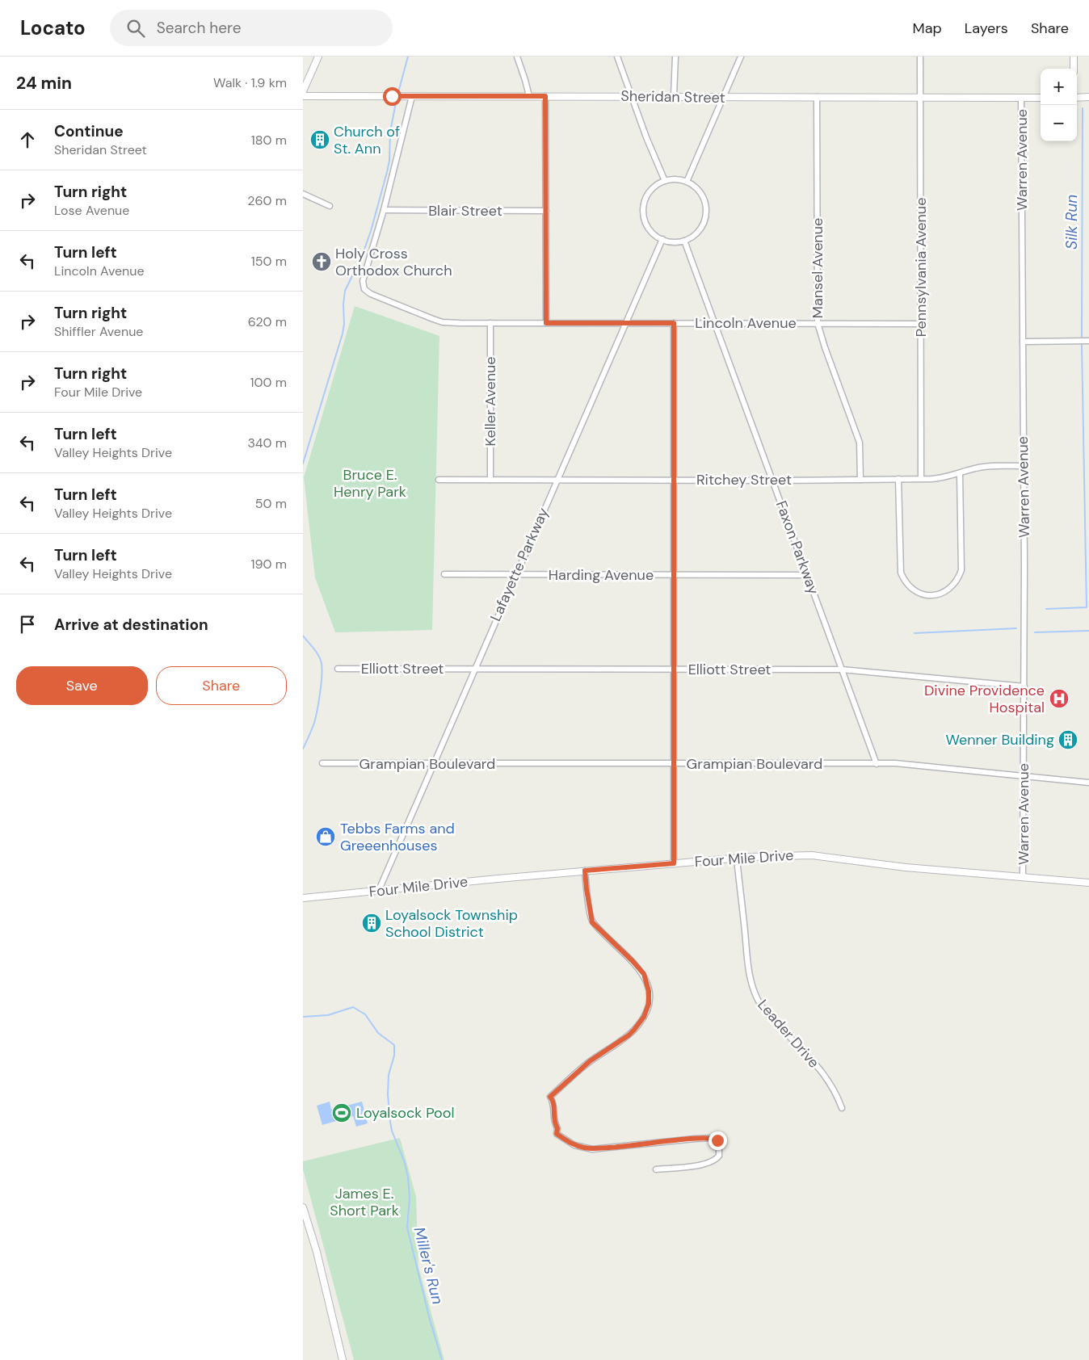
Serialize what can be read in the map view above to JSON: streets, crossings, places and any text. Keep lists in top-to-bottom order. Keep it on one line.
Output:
{"streets":{"street":["Sheridan Street","Warren Avenue","Blair Street","Pennsylvania Avenue","Mansel Avenue","Lincoln Avenue","Keller Avenue","Ritchey Street","Faxon Parkway","Lafayette Parkway","Harding Avenue","Elliott Street","Grampian Boulevard","Four Mile Drive","Leader Drive"]},"crossings":[["Sheridan Street","Warren Avenue"],["Sheridan Street","Pennsylvania Avenue"],["Sheridan Street","Mansel Avenue"],["Warren Avenue","Ritchey Street"],["Warren Avenue","Elliott Street"],["Warren Avenue","Grampian Boulevard"],["Warren Avenue","Four Mile Drive"],["Blair Street","Lincoln Avenue"],["Pennsylvania Avenue","Lincoln Avenue"],["Pennsylvania Avenue","Ritchey Street"],["Mansel Avenue","Lincoln Avenue"],["Mansel Avenue","Ritchey Street"],["Lincoln Avenue","Keller Avenue"],["Lincoln Avenue","Faxon Parkway"],["Lincoln Avenue","Lafayette Parkway"],["Keller Avenue","Ritchey Street"],["Ritchey Street","Faxon Parkway"],["Ritchey Street","Lafayette Parkway"],["Faxon Parkway","Lafayette Parkway"],["Faxon Parkway","Harding Avenue"],["Faxon Parkway","Elliott Street"],["Faxon Parkway","Grampian Boulevard"],["Lafayette Parkway","Harding Avenue"],["Lafayette Parkway","Elliott Street"],["Lafayette Parkway","Grampian Boulevard"],["Lafayette Parkway","Four Mile Drive"],["Four Mile Drive","Leader Drive"]],"water":["Silk Run","Miller's Run"],"parks":["Bruce E. Henry Park","James E. Short Park"],"places":{"building":["Church of St. Ann","Wenner Building","Loyalsock Township School District"],"church":["Holy Cross Orthodox Church"],"hospital":["Divine Providence Hospital"],"shop":["Tebbs Farms and Greeenhouses"],"sports":["Loyalsock Pool"]},"page":{"header":"Locato","search":"Search here","nav":["Map","Layers","Share"],"heading":["24 min","Walk · 1.9 km"],"map_buttons":["+","−"],"list":[["Continue","Sheridan Street","180 m"],["Turn right","Lose Avenue","260 m"],["Turn left","Lincoln Avenue","150 m"],["Turn right","Shiffler Avenue","620 m"],["Turn right","Four Mile Drive","100 m"],["Turn left","Valley Heights Drive","340 m"],["Turn left","Valley Heights Drive","50 m"],["Turn left","Valley Heights Drive","190 m"],"Arrive at destination"],"buttons":["Save","Share"]}}
